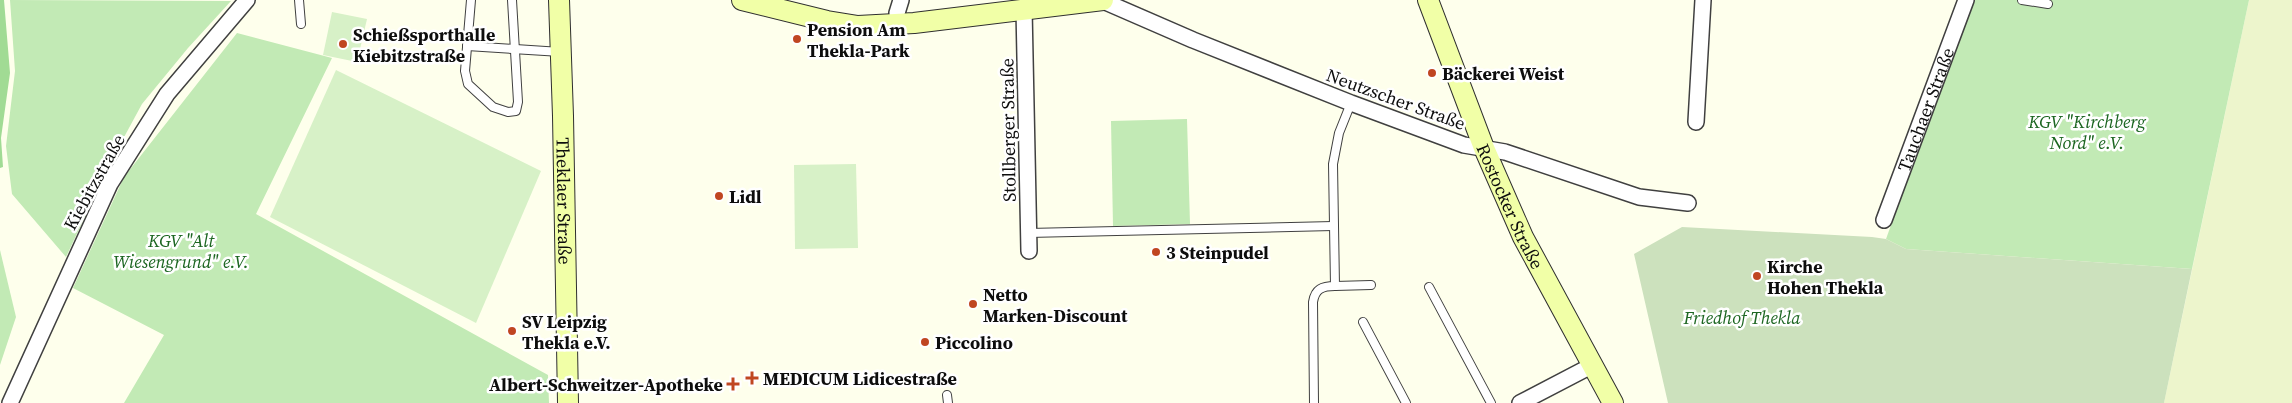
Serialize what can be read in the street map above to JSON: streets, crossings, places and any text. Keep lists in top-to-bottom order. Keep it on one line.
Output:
{"streets":{"main road":["Theklaer Straße","Rostocker Straße"],"street":["Neutzscher Straße","Tauchaer Straße","Stollberger Straße","Kiebitzstraße"]},"crossings":[["Neutzscher Straße","Rostocker Straße"]],"parks":["KGV \"Kirchberg Nord\" e.V.","KGV \"Alt Wiesengrund\" e.V.","Friedhof Thekla"],"places":{"other":["Pension Am Thekla-Park","Schießsporthalle Kiebitzstraße","Bäckerei Weist","Lidl","3 Steinpudel","Kirche Hohen Thekla","Netto Marken-Discount","SV Leipzig Thekla e.V.","Piccolino"],"health":["MEDICUM Lidicestraße","Albert-Schweitzer-Apotheke"]}}
